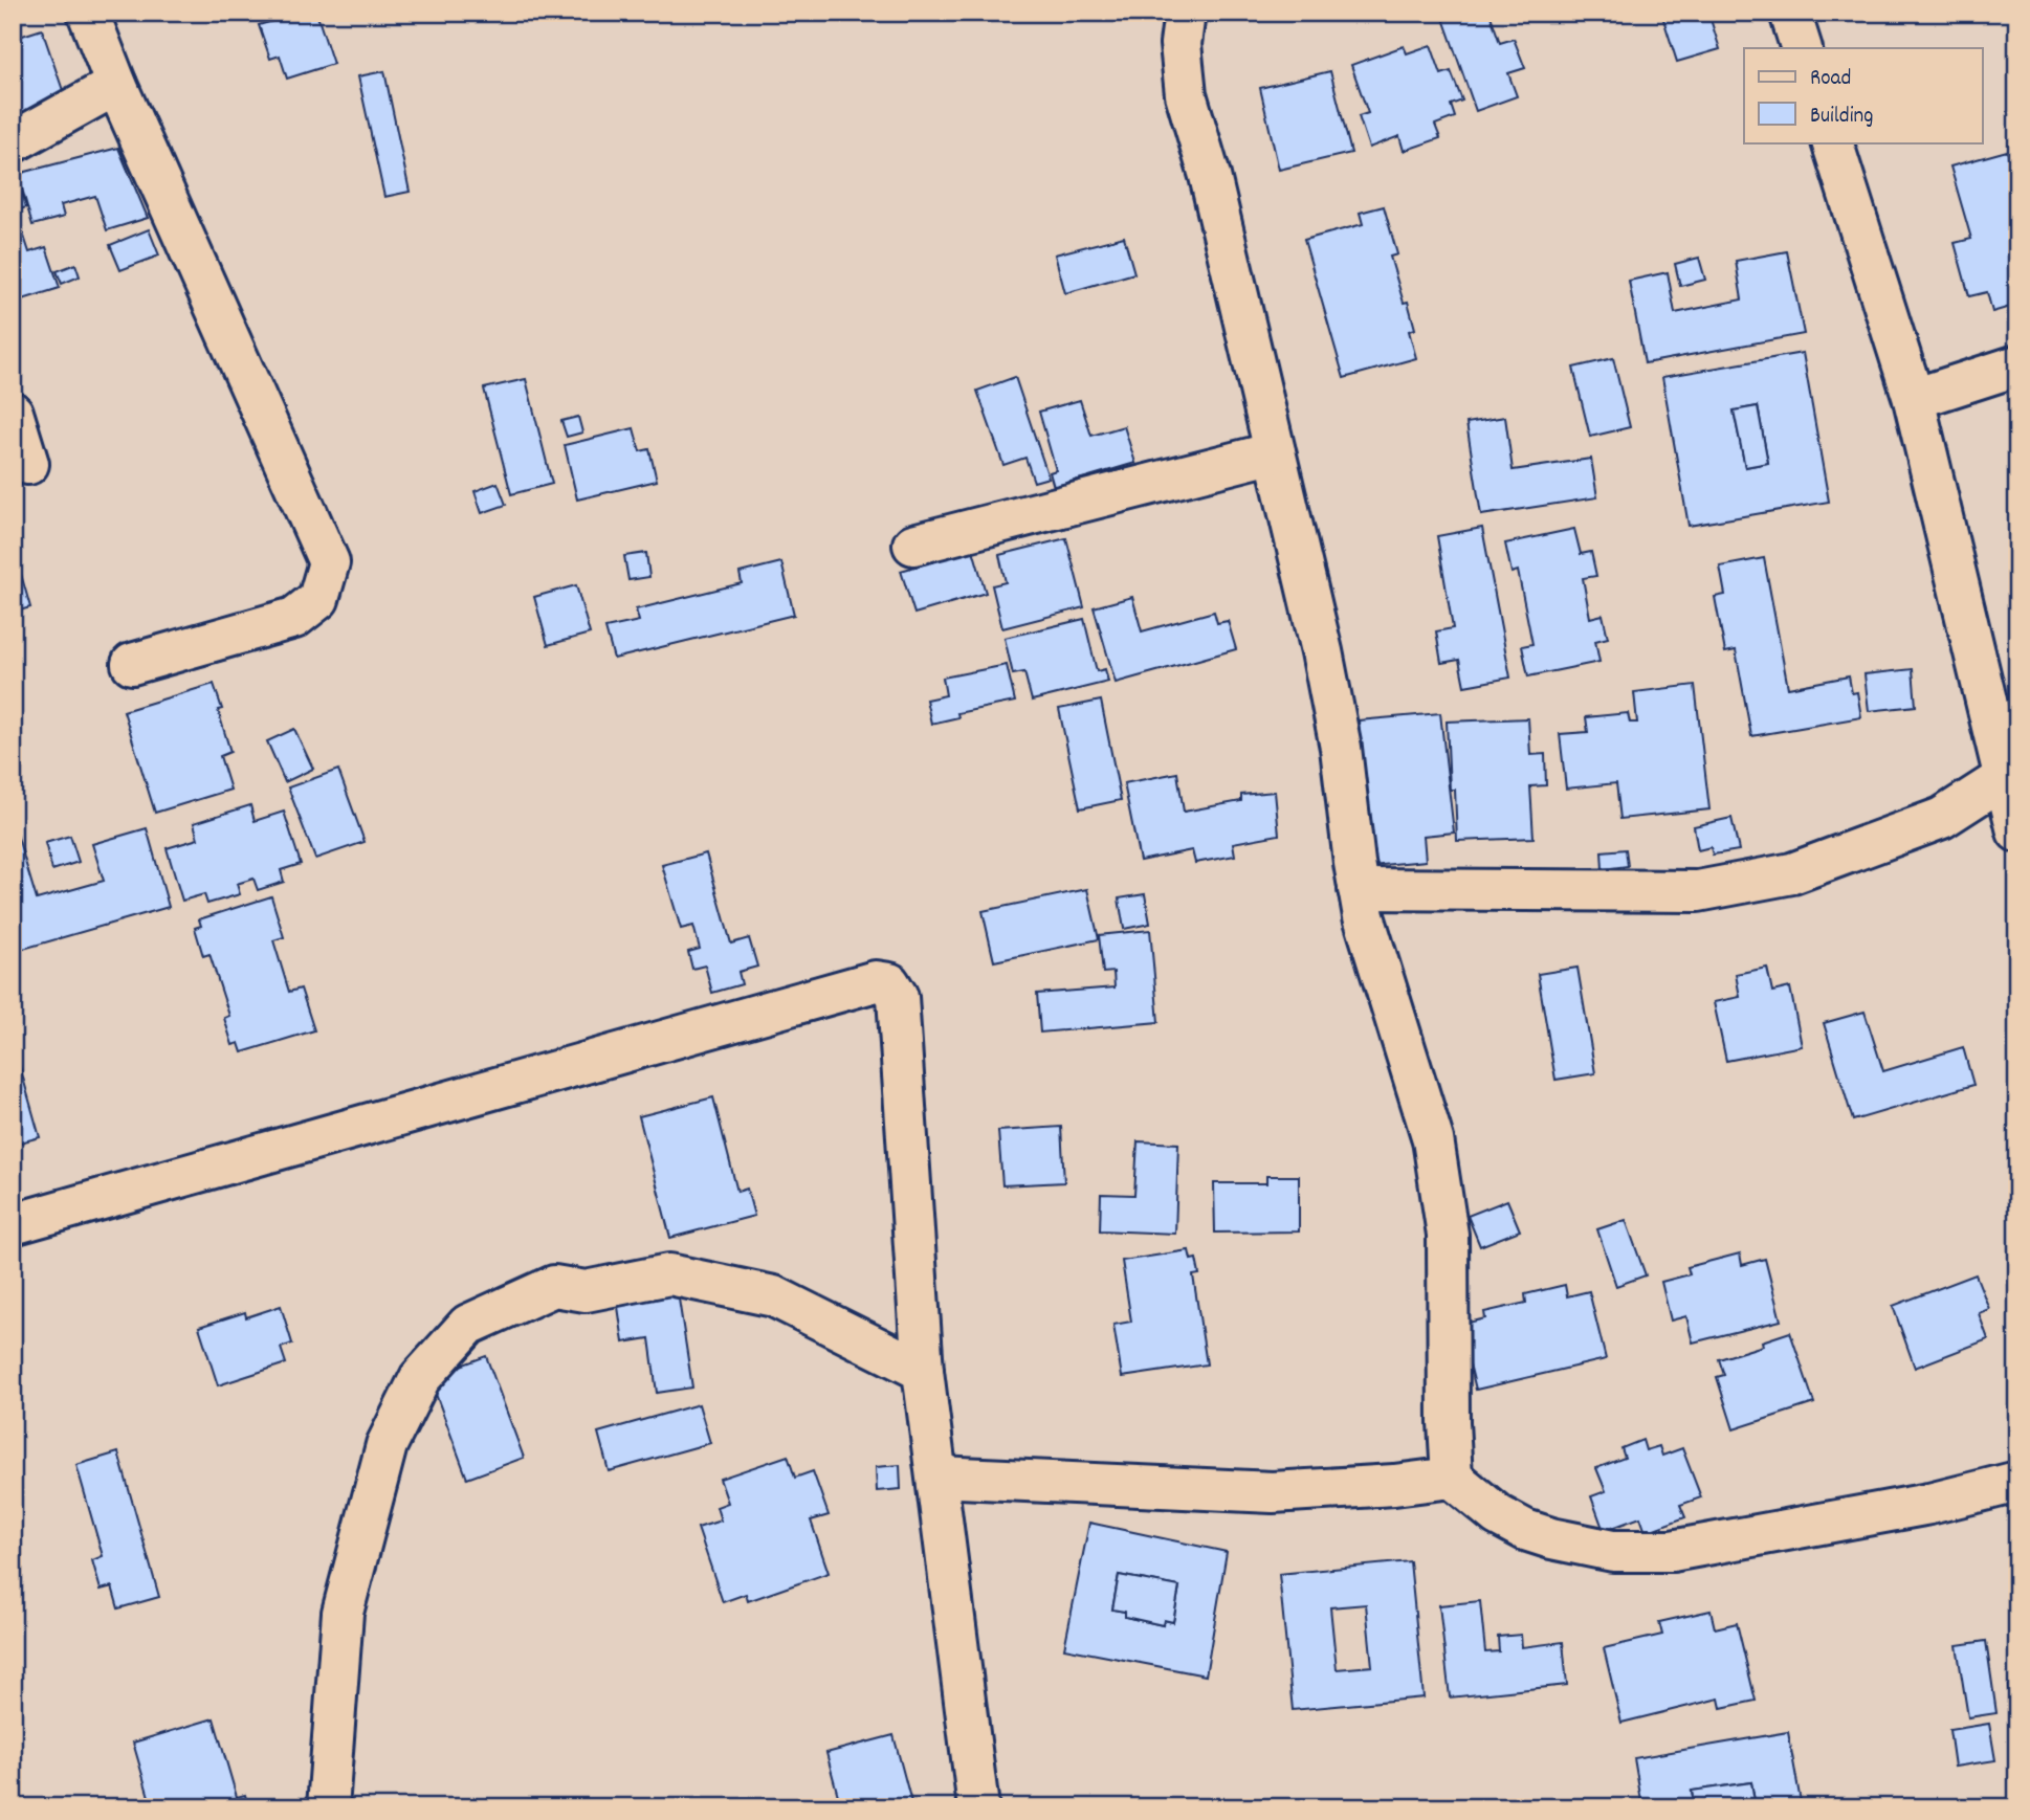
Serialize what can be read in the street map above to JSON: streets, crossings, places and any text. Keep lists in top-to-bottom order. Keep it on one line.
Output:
{"legend":["Road","Building"]}
